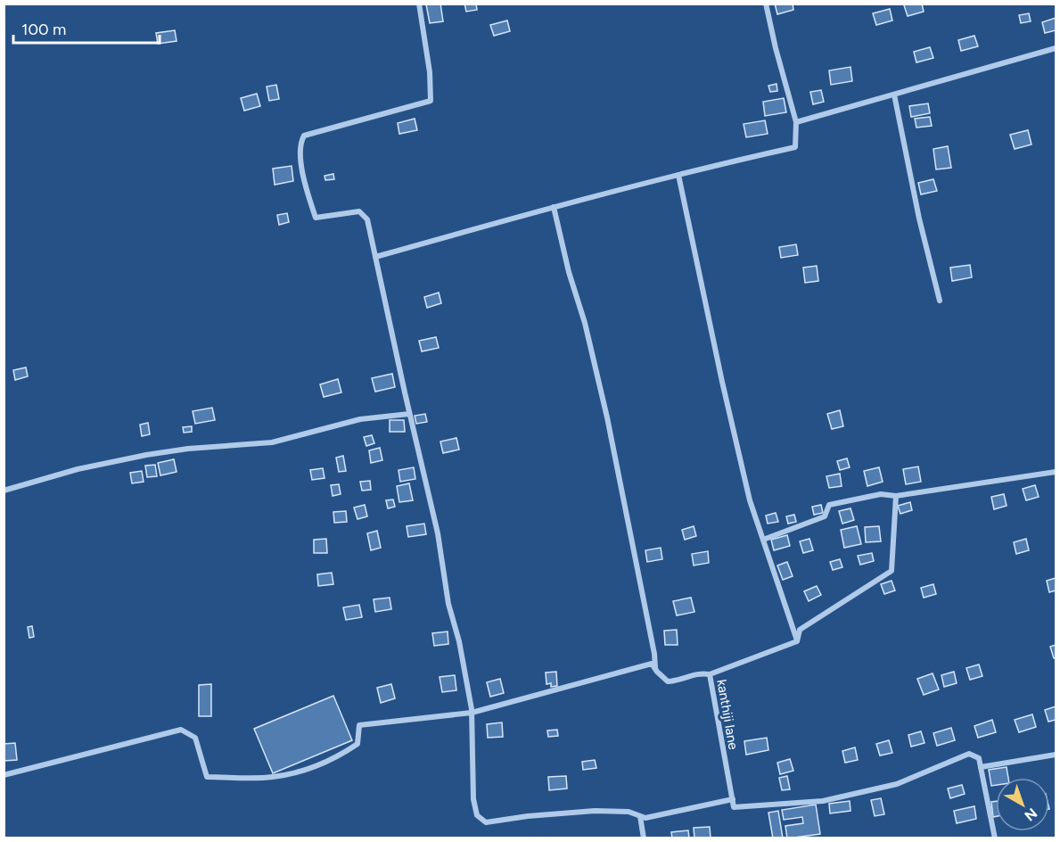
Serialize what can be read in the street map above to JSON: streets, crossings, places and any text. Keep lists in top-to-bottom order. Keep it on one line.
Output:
{"streets":{"street":["kanthiji lane"]},"scale_bar":"100 m","north":"bottom right"}
